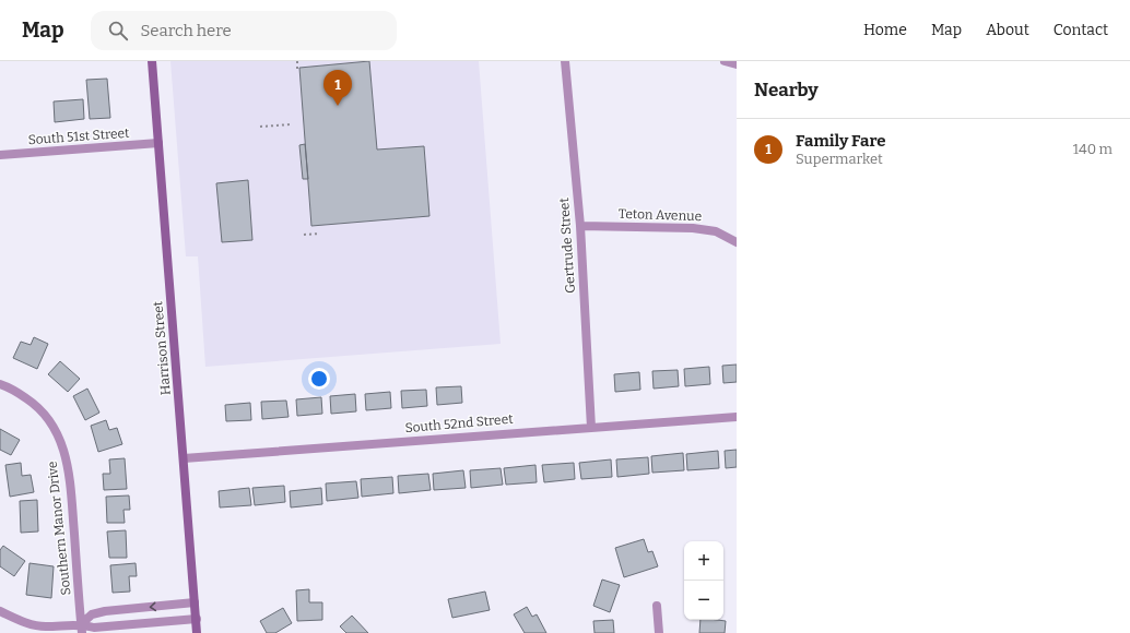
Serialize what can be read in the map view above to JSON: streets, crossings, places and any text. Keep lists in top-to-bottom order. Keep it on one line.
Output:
{"streets":{"main road":["Harrison Street"],"street":["South 51st Street","Teton Avenue","Gertrude Street","South 52nd Street","Southern Manor Drive"]},"crossings":[["South 51st Street","Harrison Street"],["Teton Avenue","Gertrude Street"],["Gertrude Street","South 52nd Street"],["Harrison Street","South 52nd Street"]],"page":{"header":"Map","search":"Search here","nav":["Home","Map","About","Contact"],"heading":"Nearby","pins":"1","list":[{"mark":"1","name":"Family Fare","note":"Supermarket","value":"140 m"}],"map_buttons":["+","−"]}}
